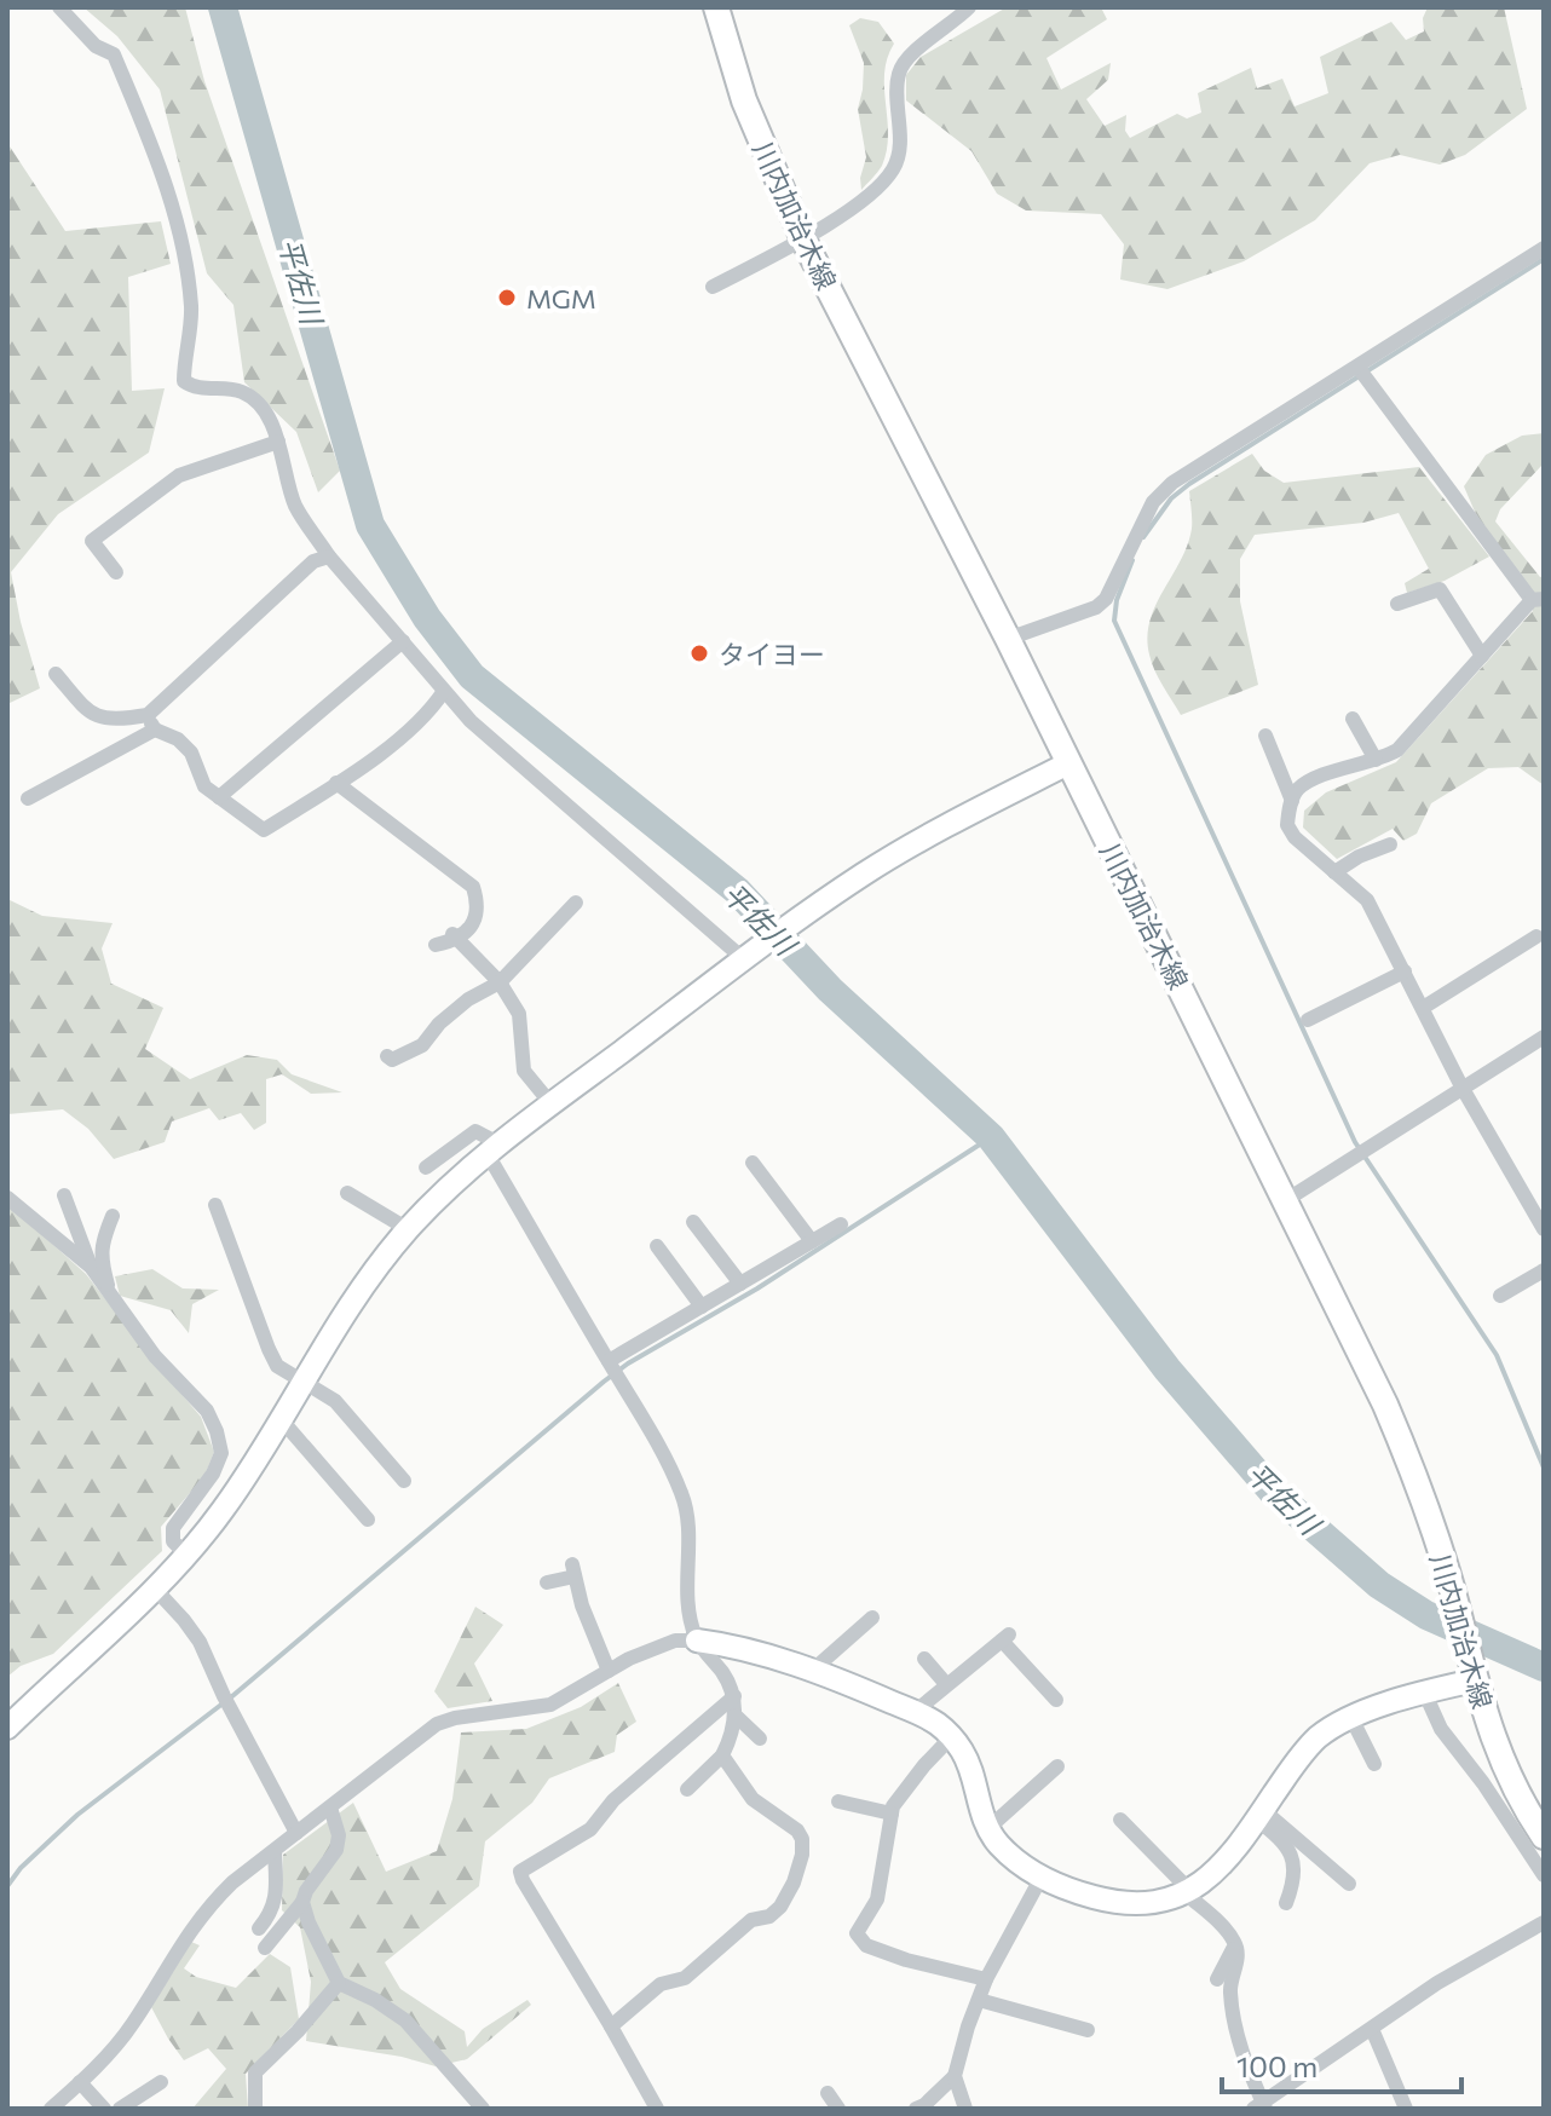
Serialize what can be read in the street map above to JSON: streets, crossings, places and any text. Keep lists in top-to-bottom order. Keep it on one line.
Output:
{"streets":{"main road":["川内加治木線"]},"water":["平佐川"],"places":["MGM","タイヨー"],"scale_bar":"100 m"}
